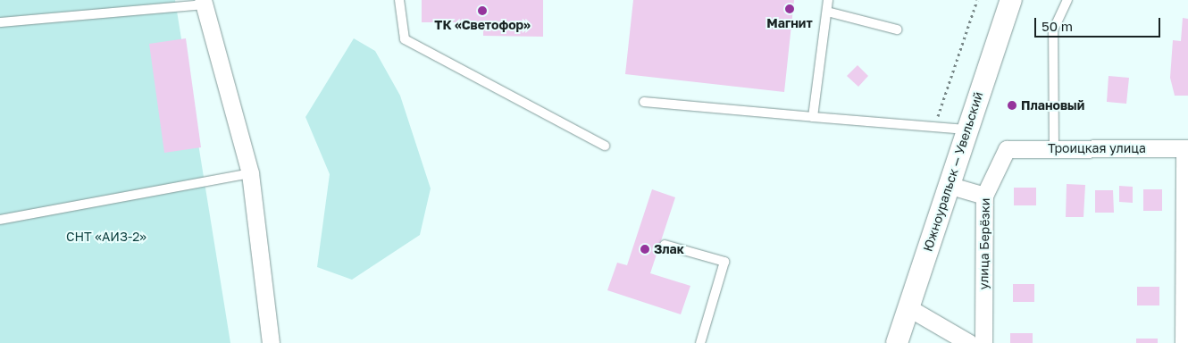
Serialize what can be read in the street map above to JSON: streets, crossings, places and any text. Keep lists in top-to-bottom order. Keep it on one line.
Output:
{"streets":{"street":["Троицкая улица","Южноуральск — Увельский","улица Берёзки"]},"crossings":[["Троицкая улица","улица Берёзки"]],"parks":["СНТ «АИЗ-2»"],"places":["Магнит","ТК «Светофор»","Плановый","Злак"],"scale_bar":"50 m"}
